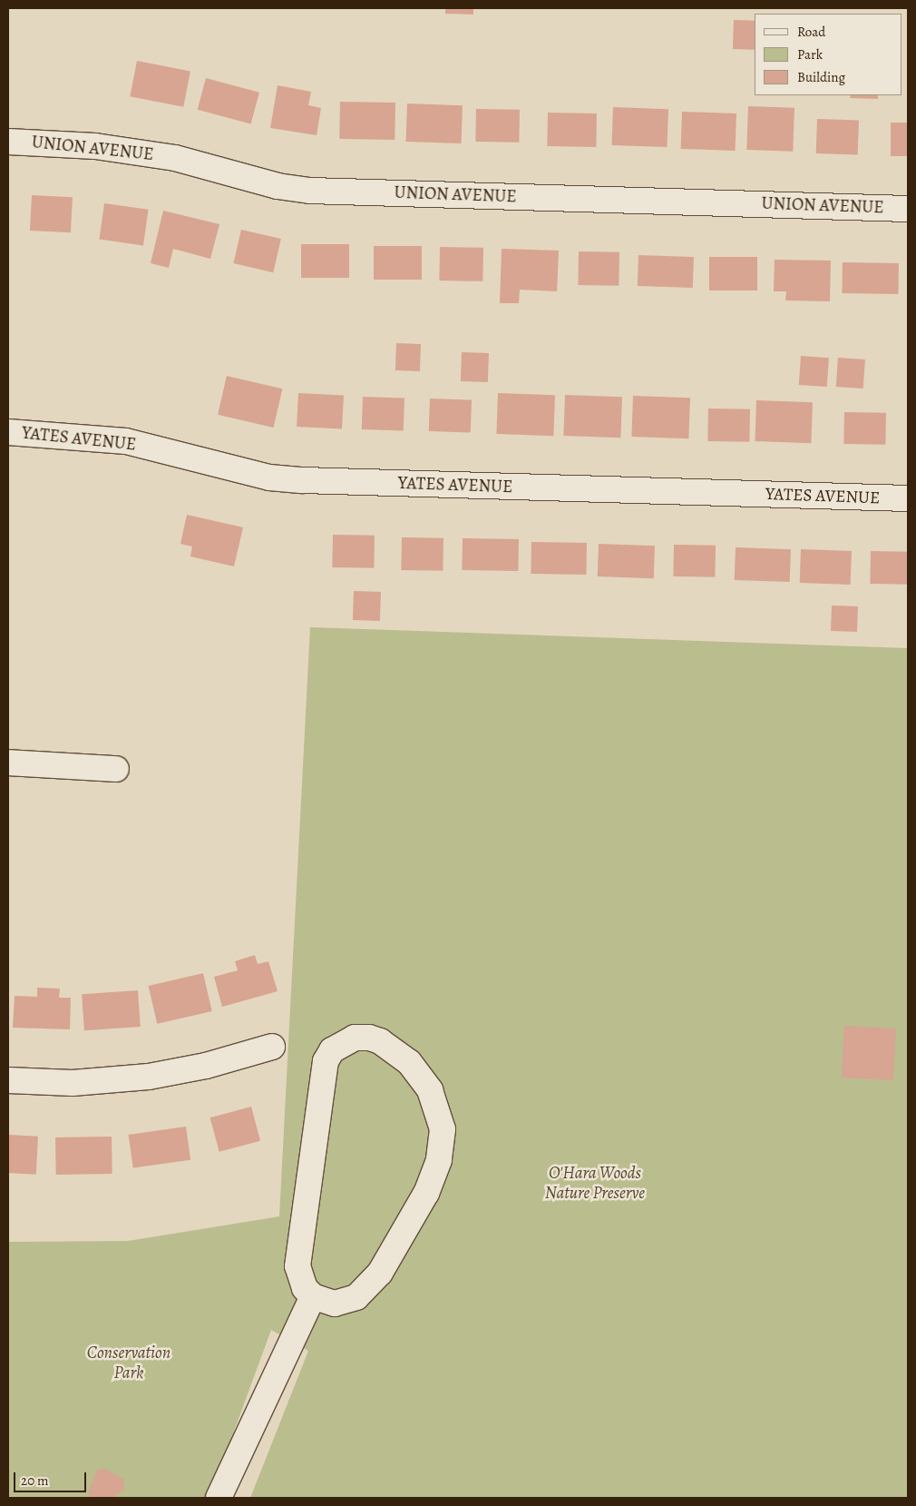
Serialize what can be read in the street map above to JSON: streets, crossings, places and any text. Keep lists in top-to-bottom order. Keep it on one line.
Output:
{"streets":{"street":["UNION AVENUE","YATES AVENUE"]},"parks":["O'Hara Woods Nature Preserve","Conservation Park"],"legend":["Road","Park","Building"],"scale_bar":"20 m"}
